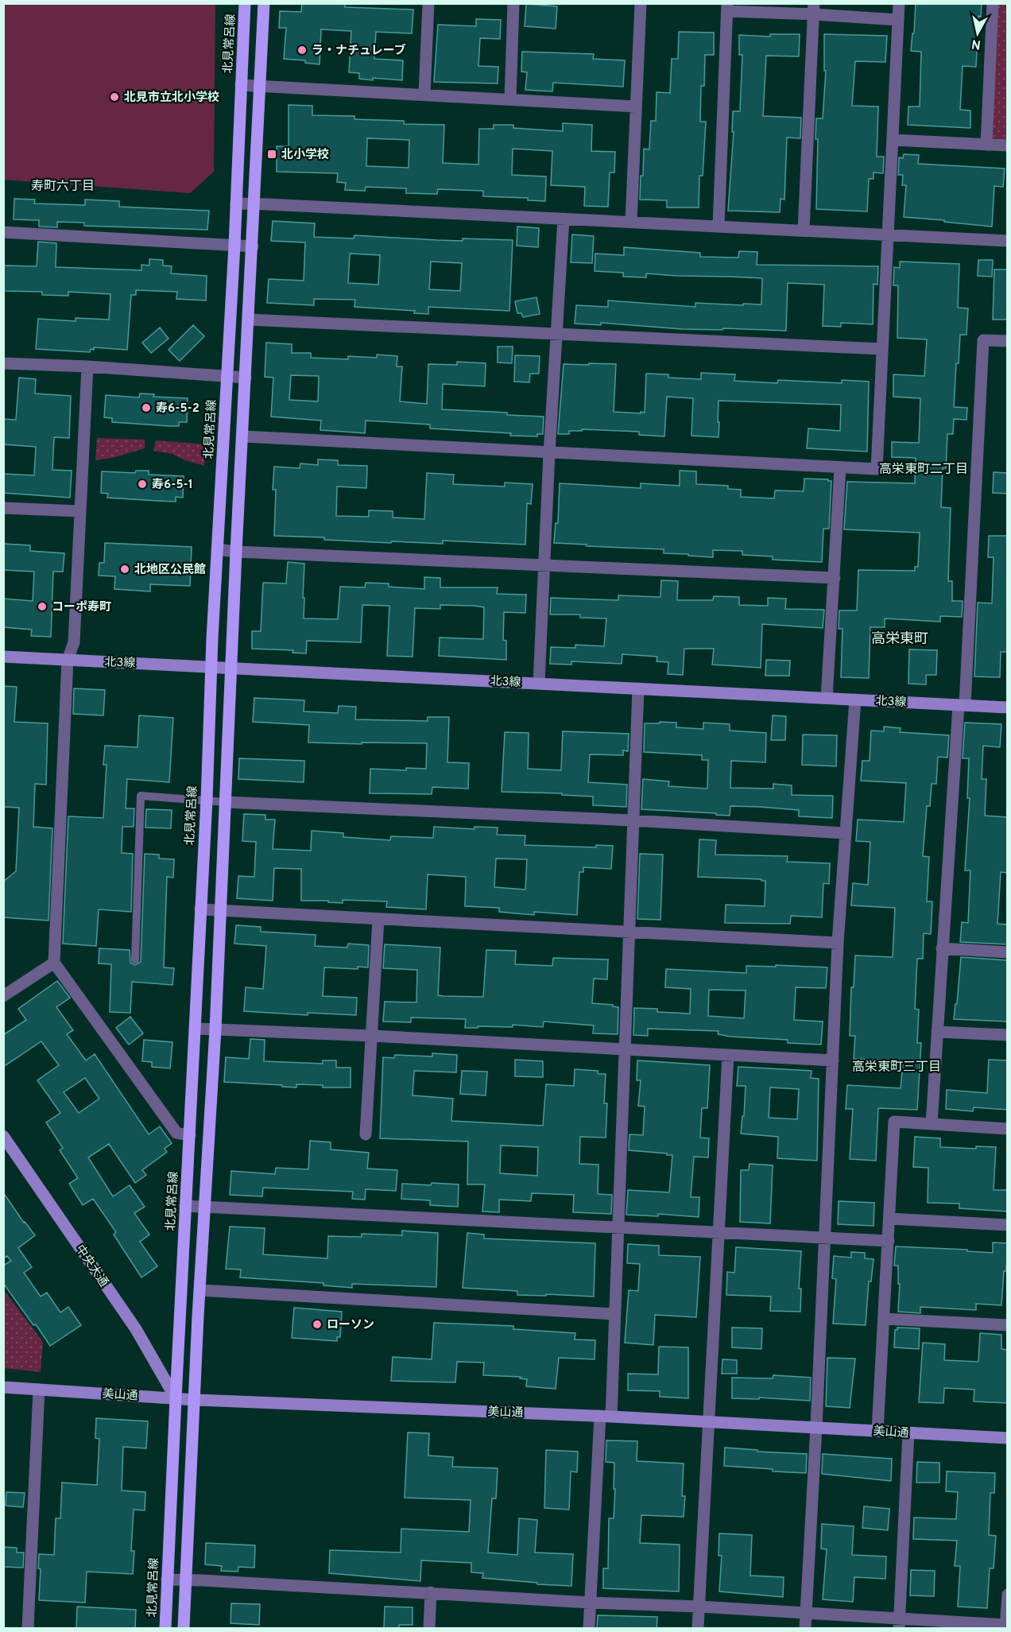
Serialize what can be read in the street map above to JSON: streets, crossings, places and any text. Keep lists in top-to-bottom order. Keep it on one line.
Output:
{"streets":{"main road":["北見常呂線"],"street":["北3線","中央大通","美山通"]},"crossings":[["北見常呂線","北3線"],["北見常呂線","中央大通"],["北見常呂線","美山通"],["中央大通","美山通"]],"districts":["寿町六丁目","高栄東町二丁目","高栄東町","高栄東町三丁目"],"places":{"other":["ラ・ナチュレーブ","北見市立北小学校","寿6-5-2","寿6-5-1","北地区公民館","コーポ寿町","ローソン"],"transit":["北小学校"]},"north":"bottom"}
